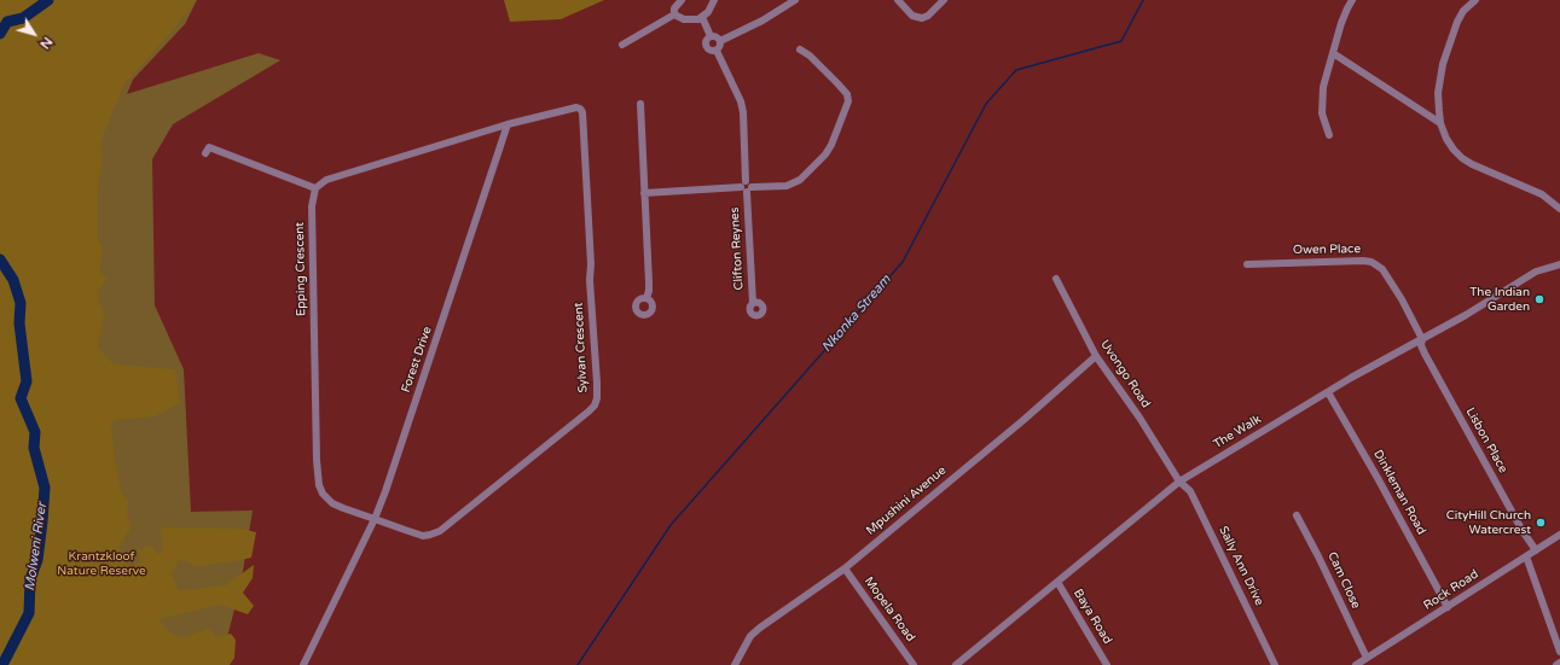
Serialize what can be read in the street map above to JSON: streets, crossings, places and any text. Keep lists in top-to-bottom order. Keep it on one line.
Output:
{"streets":{"street":["Clifton Reynes","Owen Place","Epping Crescent","Sylvan Crescent","Forest Drive","Uvongo Road","The Walk","Lisbon Place","Dinkleman Road","Mpushini Avenue","Sally Ann Drive","Cam Close","Rock Road","Mopela Road","Baya Road"]},"crossings":[["Owen Place","The Walk"],["Owen Place","Lisbon Place"],["Epping Crescent","Sylvan Crescent"],["Epping Crescent","Forest Drive"],["Sylvan Crescent","Forest Drive"],["Uvongo Road","The Walk"],["Uvongo Road","Mpushini Avenue"],["Uvongo Road","Sally Ann Drive"],["The Walk","Lisbon Place"],["The Walk","Dinkleman Road"],["The Walk","Sally Ann Drive"],["The Walk","Baya Road"],["Lisbon Place","Rock Road"],["Dinkleman Road","Rock Road"],["Mpushini Avenue","Mopela Road"],["Cam Close","Rock Road"]],"water":["Nkonka Stream","Molweni River"],"parks":["Krantzkloof Nature Reserve"],"places":["The Indian Garden","CityHill Church Watercrest"],"north":"bottom right"}
